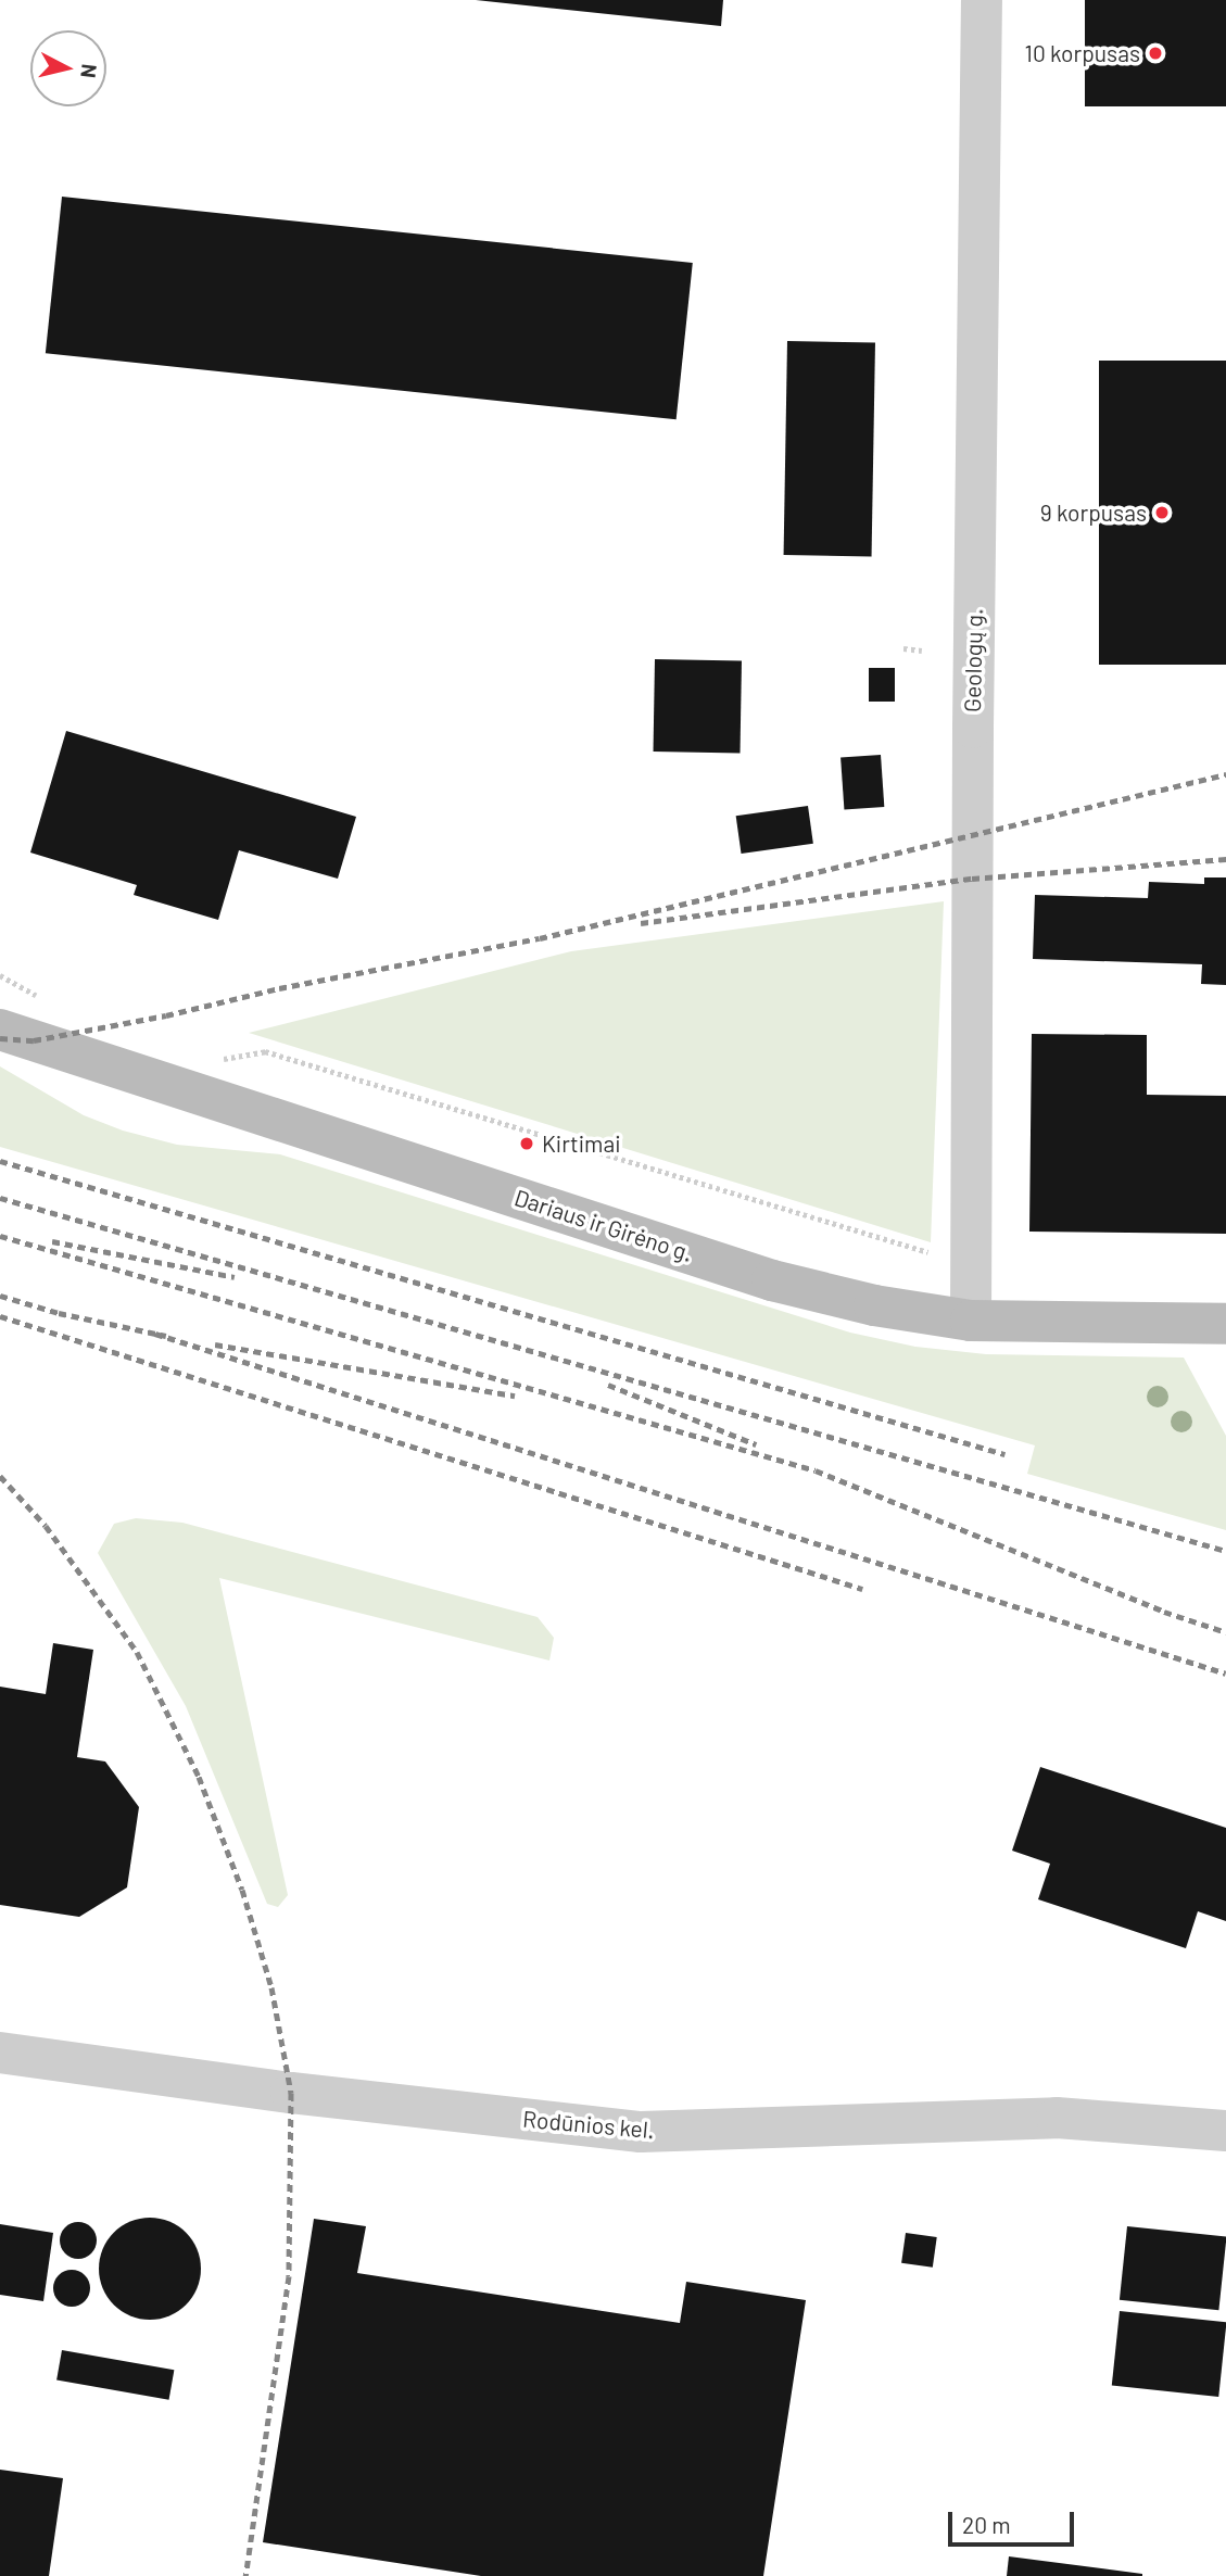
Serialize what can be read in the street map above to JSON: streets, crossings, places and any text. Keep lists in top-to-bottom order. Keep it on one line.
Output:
{"streets":{"street":["Geologų g.","Dariaus ir Girėno g.","Rodūnios kel."]},"crossings":[["Geologų g.","Dariaus ir Girėno g."]],"places":["10 korpusas","9 korpusas","Kirtimai"],"scale_bar":"20 m","north":"right"}
